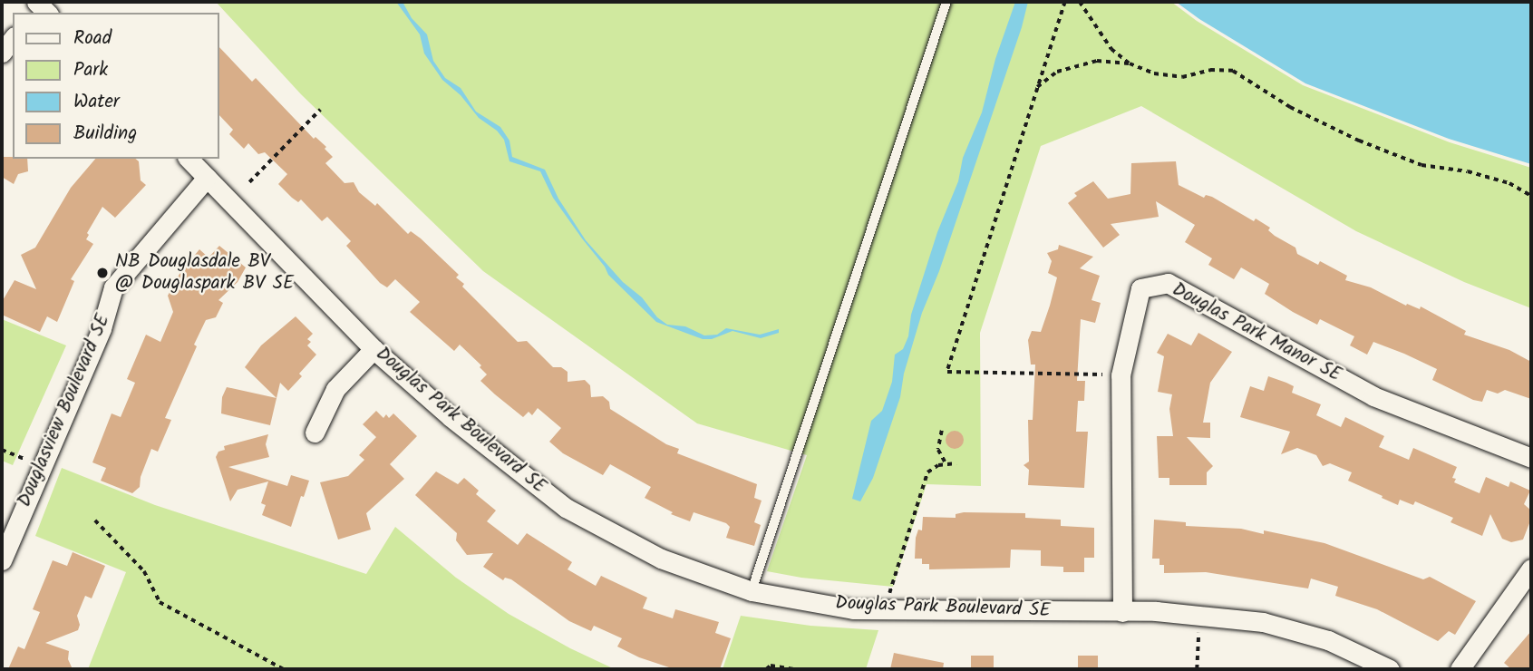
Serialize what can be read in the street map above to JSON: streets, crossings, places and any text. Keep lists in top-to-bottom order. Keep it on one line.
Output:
{"streets":{"street":["Douglas Park Manor SE","Douglasview Boulevard SE","Douglas Park Boulevard SE"]},"crossings":[["Douglas Park Manor SE","Douglas Park Boulevard SE"],["Douglasview Boulevard SE","Douglas Park Boulevard SE"]],"places":["NB Douglasdale BV @ Douglaspark BV SE"],"legend":["Road","Park","Water","Building"]}
